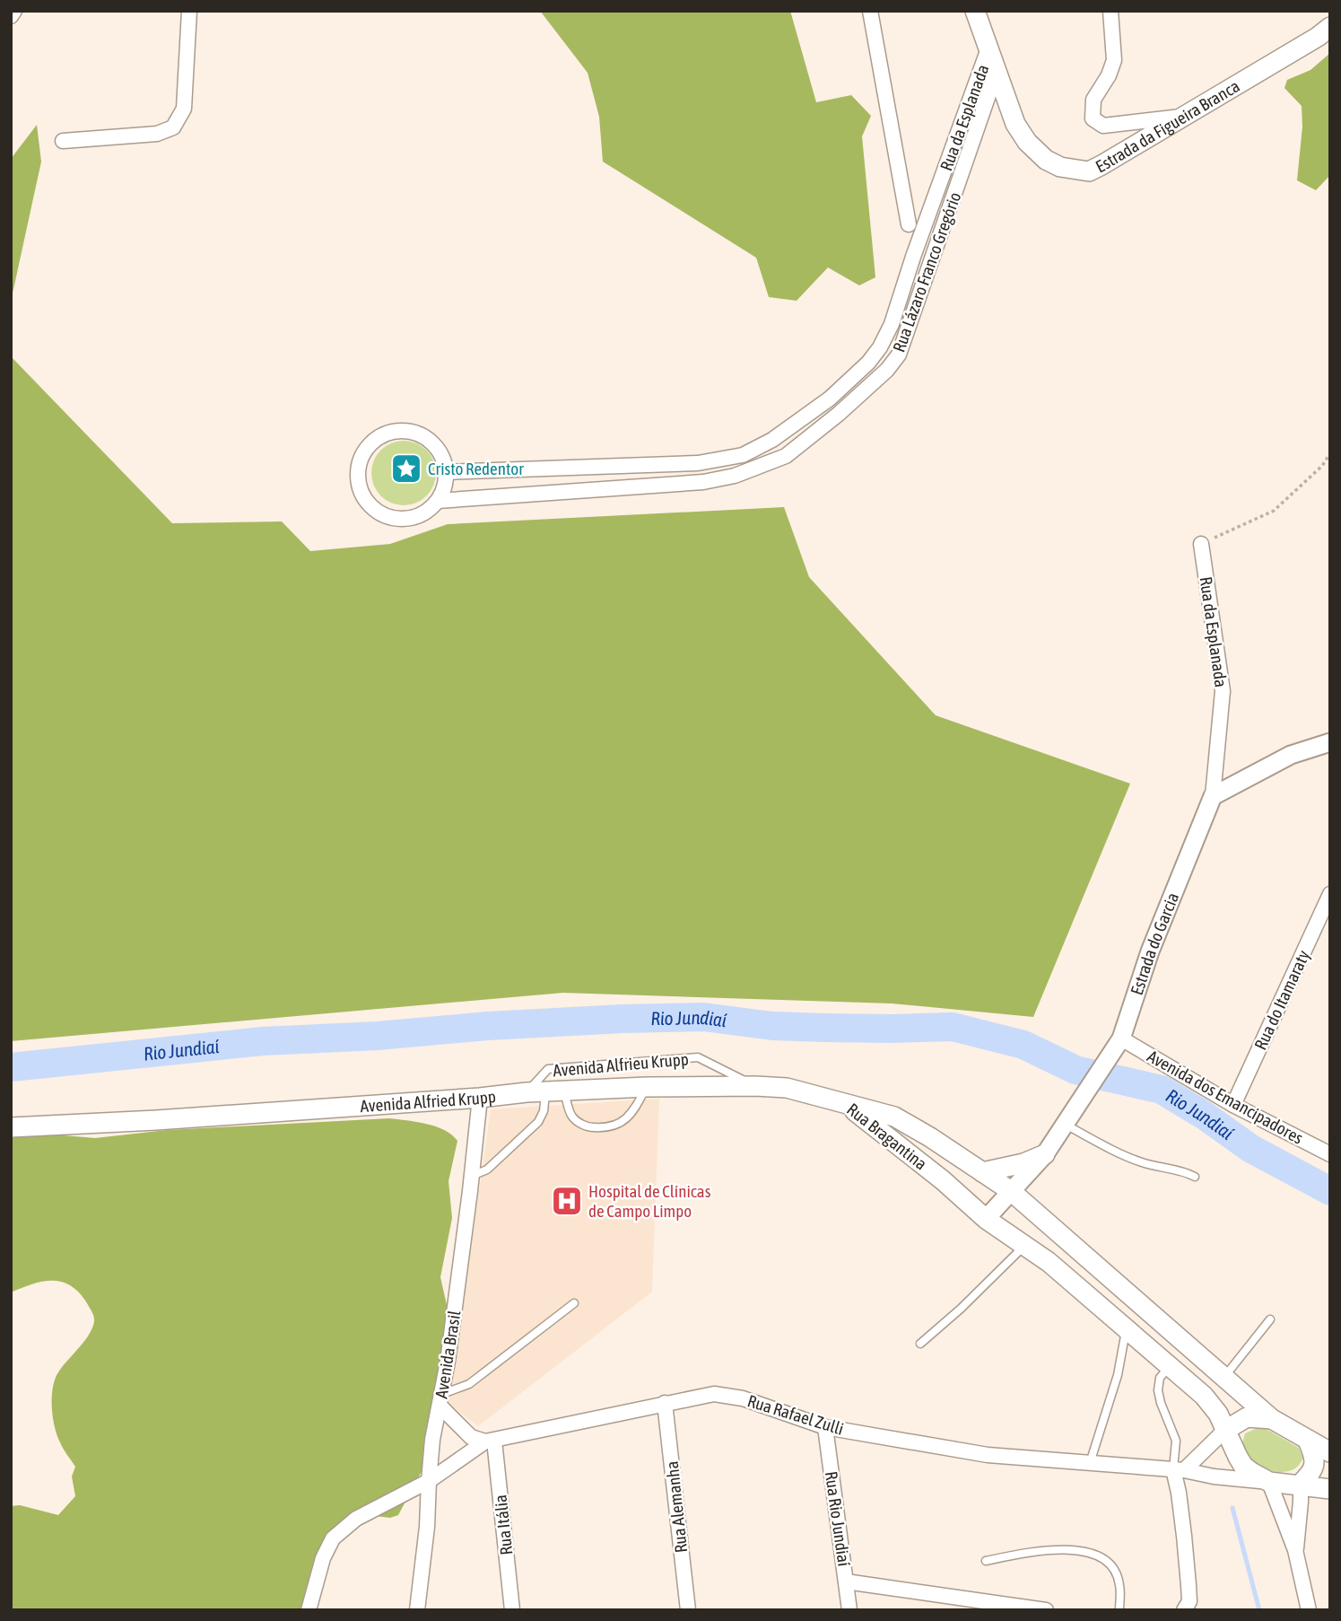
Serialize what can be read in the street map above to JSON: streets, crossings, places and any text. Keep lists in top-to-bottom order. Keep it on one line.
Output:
{"streets":{"main road":["Estrada da Figueira Branca","Avenida Alfried Krupp","Rua Bragantina"],"street":["Rua da Esplanada","Rua Lázaro Franco Gregório","Estrada do Garcia","Rua do Itamaraty","Avenida dos Emancipadores","Avenida Brasil","Rua Rafael Zulli","Rua Alemanha","Rua Rio Jundiaí","Rua Itália"],"lane":["Avenida Alfrieu Krupp"]},"crossings":[["Rua da Esplanada","Estrada da Figueira Branca"],["Rua da Esplanada","Rua Lázaro Franco Gregório"],["Rua da Esplanada","Estrada do Garcia"],["Estrada da Figueira Branca","Rua Lázaro Franco Gregório"],["Estrada do Garcia","Avenida dos Emancipadores"],["Estrada do Garcia","Rua Bragantina"],["Rua do Itamaraty","Avenida dos Emancipadores"],["Avenida Alfrieu Krupp","Avenida Alfried Krupp"],["Avenida Alfried Krupp","Rua Bragantina"],["Avenida Alfried Krupp","Avenida Brasil"],["Rua Bragantina","Rua Rafael Zulli"],["Rua Rafael Zulli","Rua Alemanha"],["Rua Rafael Zulli","Rua Rio Jundiaí"],["Rua Rafael Zulli","Rua Itália"]],"water":["Rio Jundiaí"],"places":{"place":["Cristo Redentor"],"hospital":["Hospital de Clínicas de Campo Limpo"]}}
